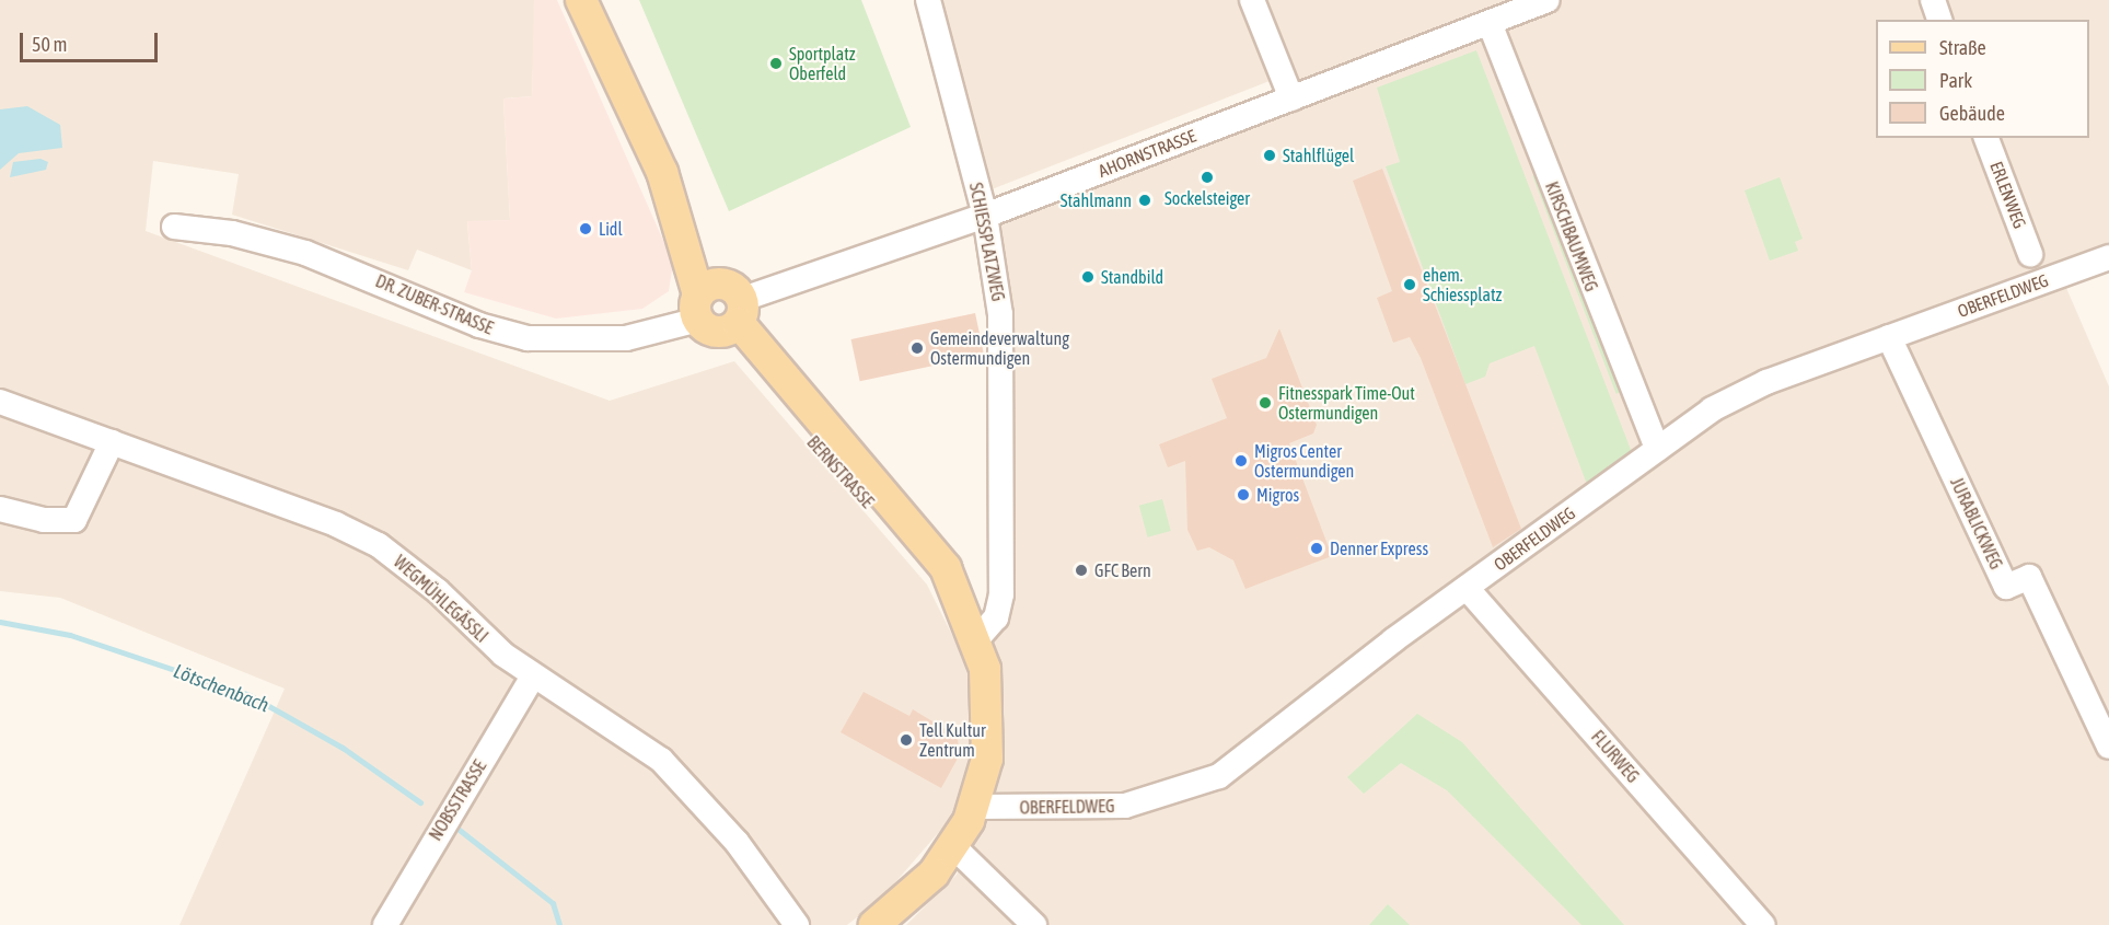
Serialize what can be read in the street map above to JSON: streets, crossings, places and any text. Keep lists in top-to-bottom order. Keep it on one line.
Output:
{"streets":{"main road":["BERNSTRASSE"],"street":["AHORNSTRASSE","ERLENWEG","KIRSCHBAUMWEG","SCHIESSPLATZWEG","OBERFELDWEG","DR. ZUBER-STRASSE","JURABLICKWEG","WEGMÜHLEGÄSSLI","FLURWEG","NOBSSTRASSE"]},"crossings":[["AHORNSTRASSE","KIRSCHBAUMWEG"],["AHORNSTRASSE","SCHIESSPLATZWEG"],["AHORNSTRASSE","DR. ZUBER-STRASSE"],["AHORNSTRASSE","BERNSTRASSE"],["KIRSCHBAUMWEG","OBERFELDWEG"],["SCHIESSPLATZWEG","BERNSTRASSE"],["OBERFELDWEG","BERNSTRASSE"],["OBERFELDWEG","JURABLICKWEG"],["OBERFELDWEG","FLURWEG"],["DR. ZUBER-STRASSE","BERNSTRASSE"],["WEGMÜHLEGÄSSLI","NOBSSTRASSE"]],"water":["Lötschenbach"],"places":["Sportplatz Oberfeld","Stahlflügel","Sockelsteiger","Stahlmann","Lidl","Standbild","ehem. Schiessplatz","Gemeindeverwaltung Ostermundigen","Fitnesspark Time-Out Ostermundigen","Migros Center Ostermundigen","Migros","Denner Express","GFC Bern","Tell Kultur Zentrum"],"legend":["Straße","Park","Gebäude"],"scale_bar":"50 m"}
